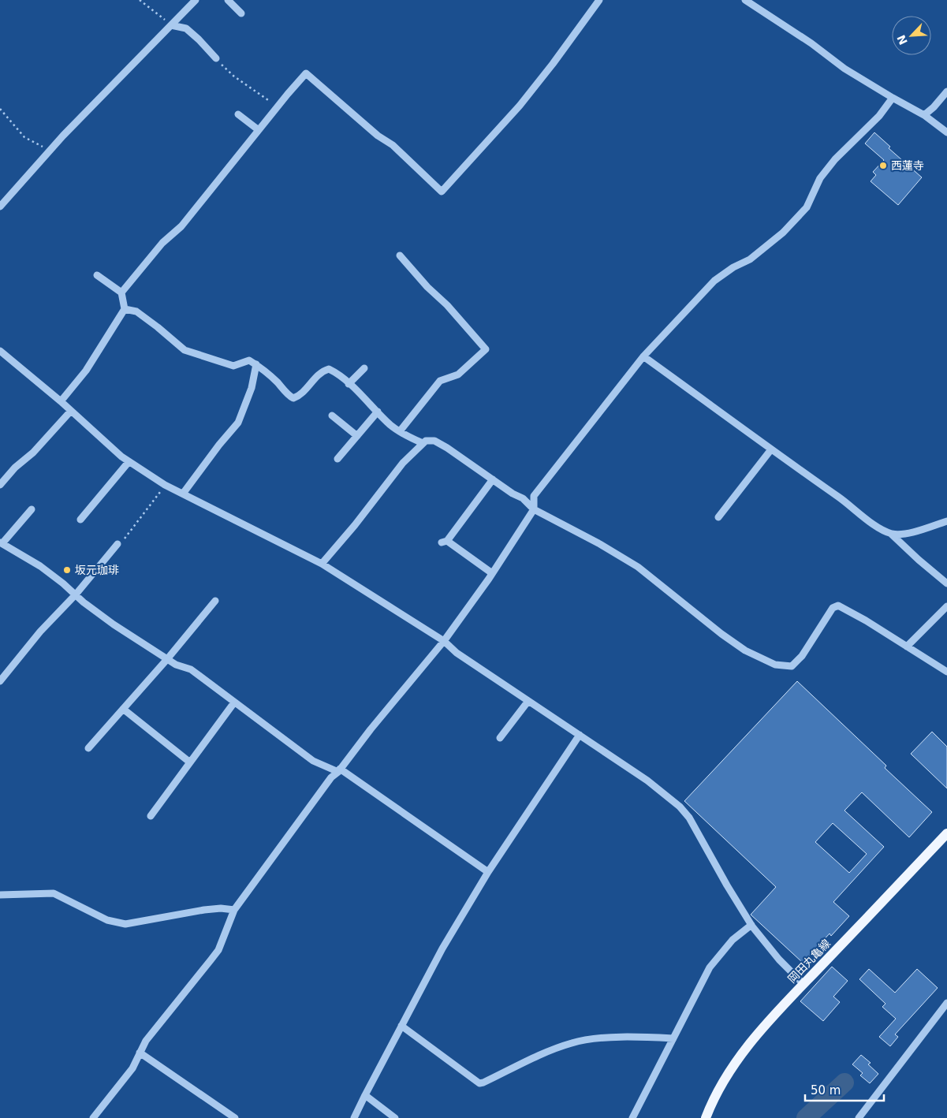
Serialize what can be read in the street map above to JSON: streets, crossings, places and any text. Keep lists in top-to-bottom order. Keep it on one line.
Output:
{"streets":{"main road":["岡田丸亀線"]},"places":["西蓮寺","坂元珈琲"],"scale_bar":"50 m","north":"bottom left"}
